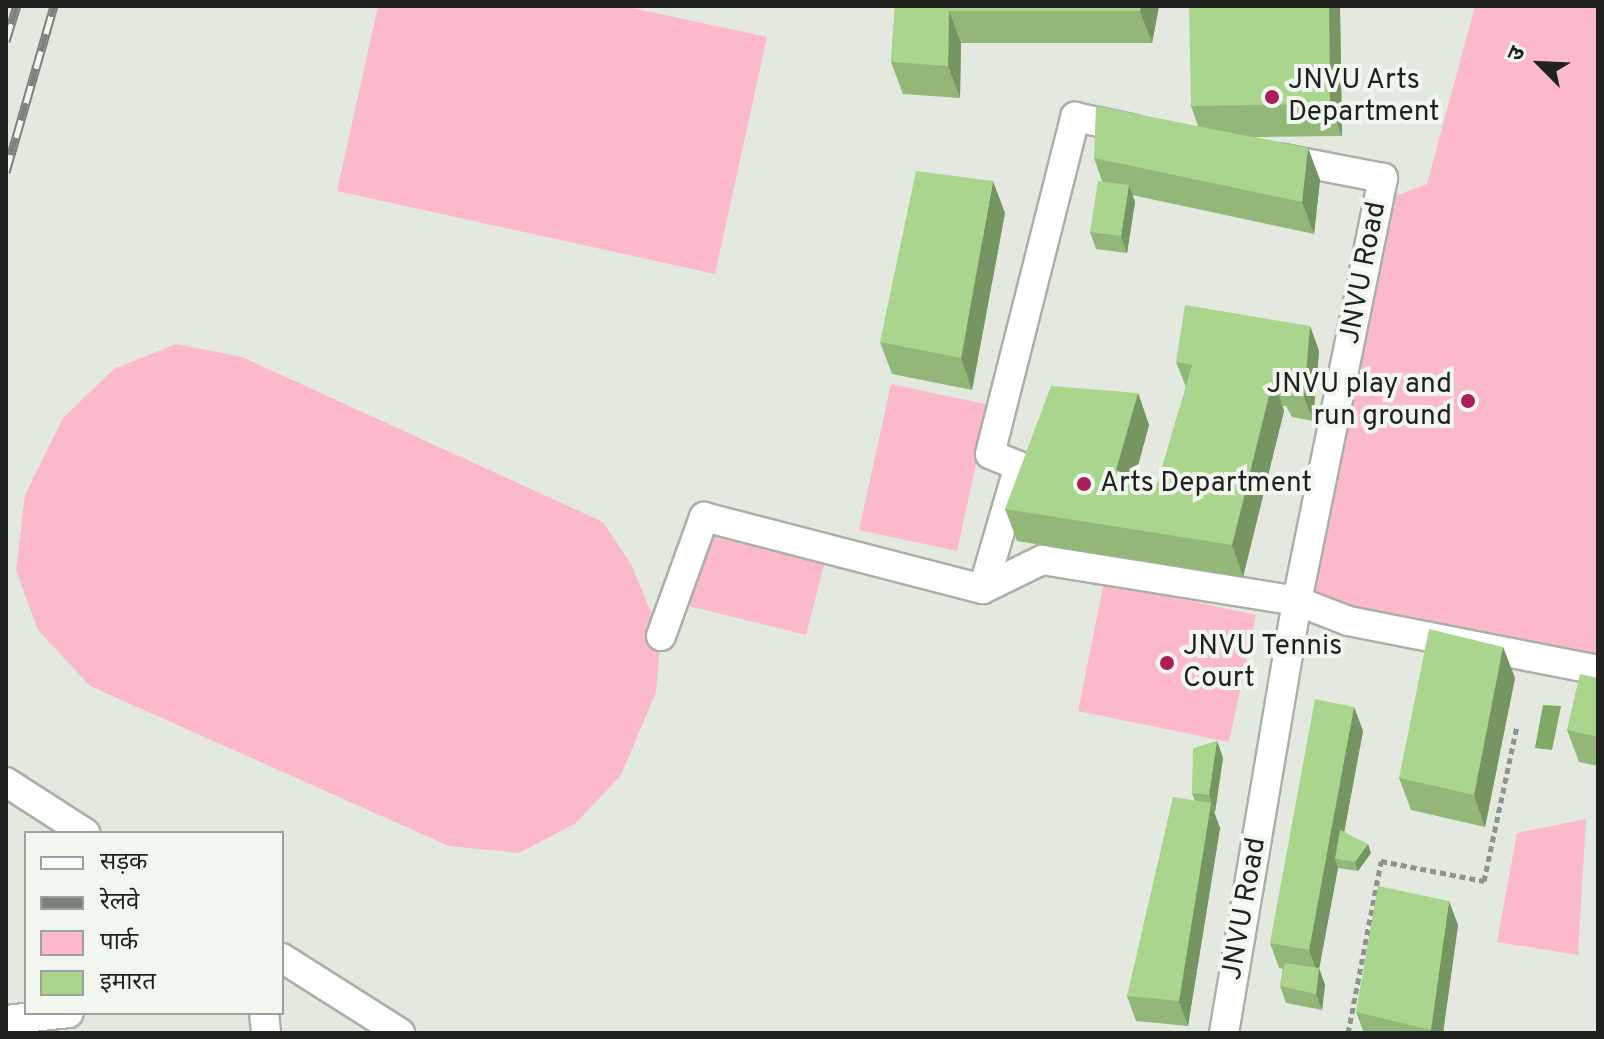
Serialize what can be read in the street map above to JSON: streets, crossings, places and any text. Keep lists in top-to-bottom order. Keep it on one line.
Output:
{"streets":{"street":["JNVU Road"]},"places":["JNVU Arts Department","JNVU play and run ground","Arts Department","JNVU Tennis Court"],"legend":["सड़क","रेलवे","पार्क","इमारत"],"north":"top left"}
